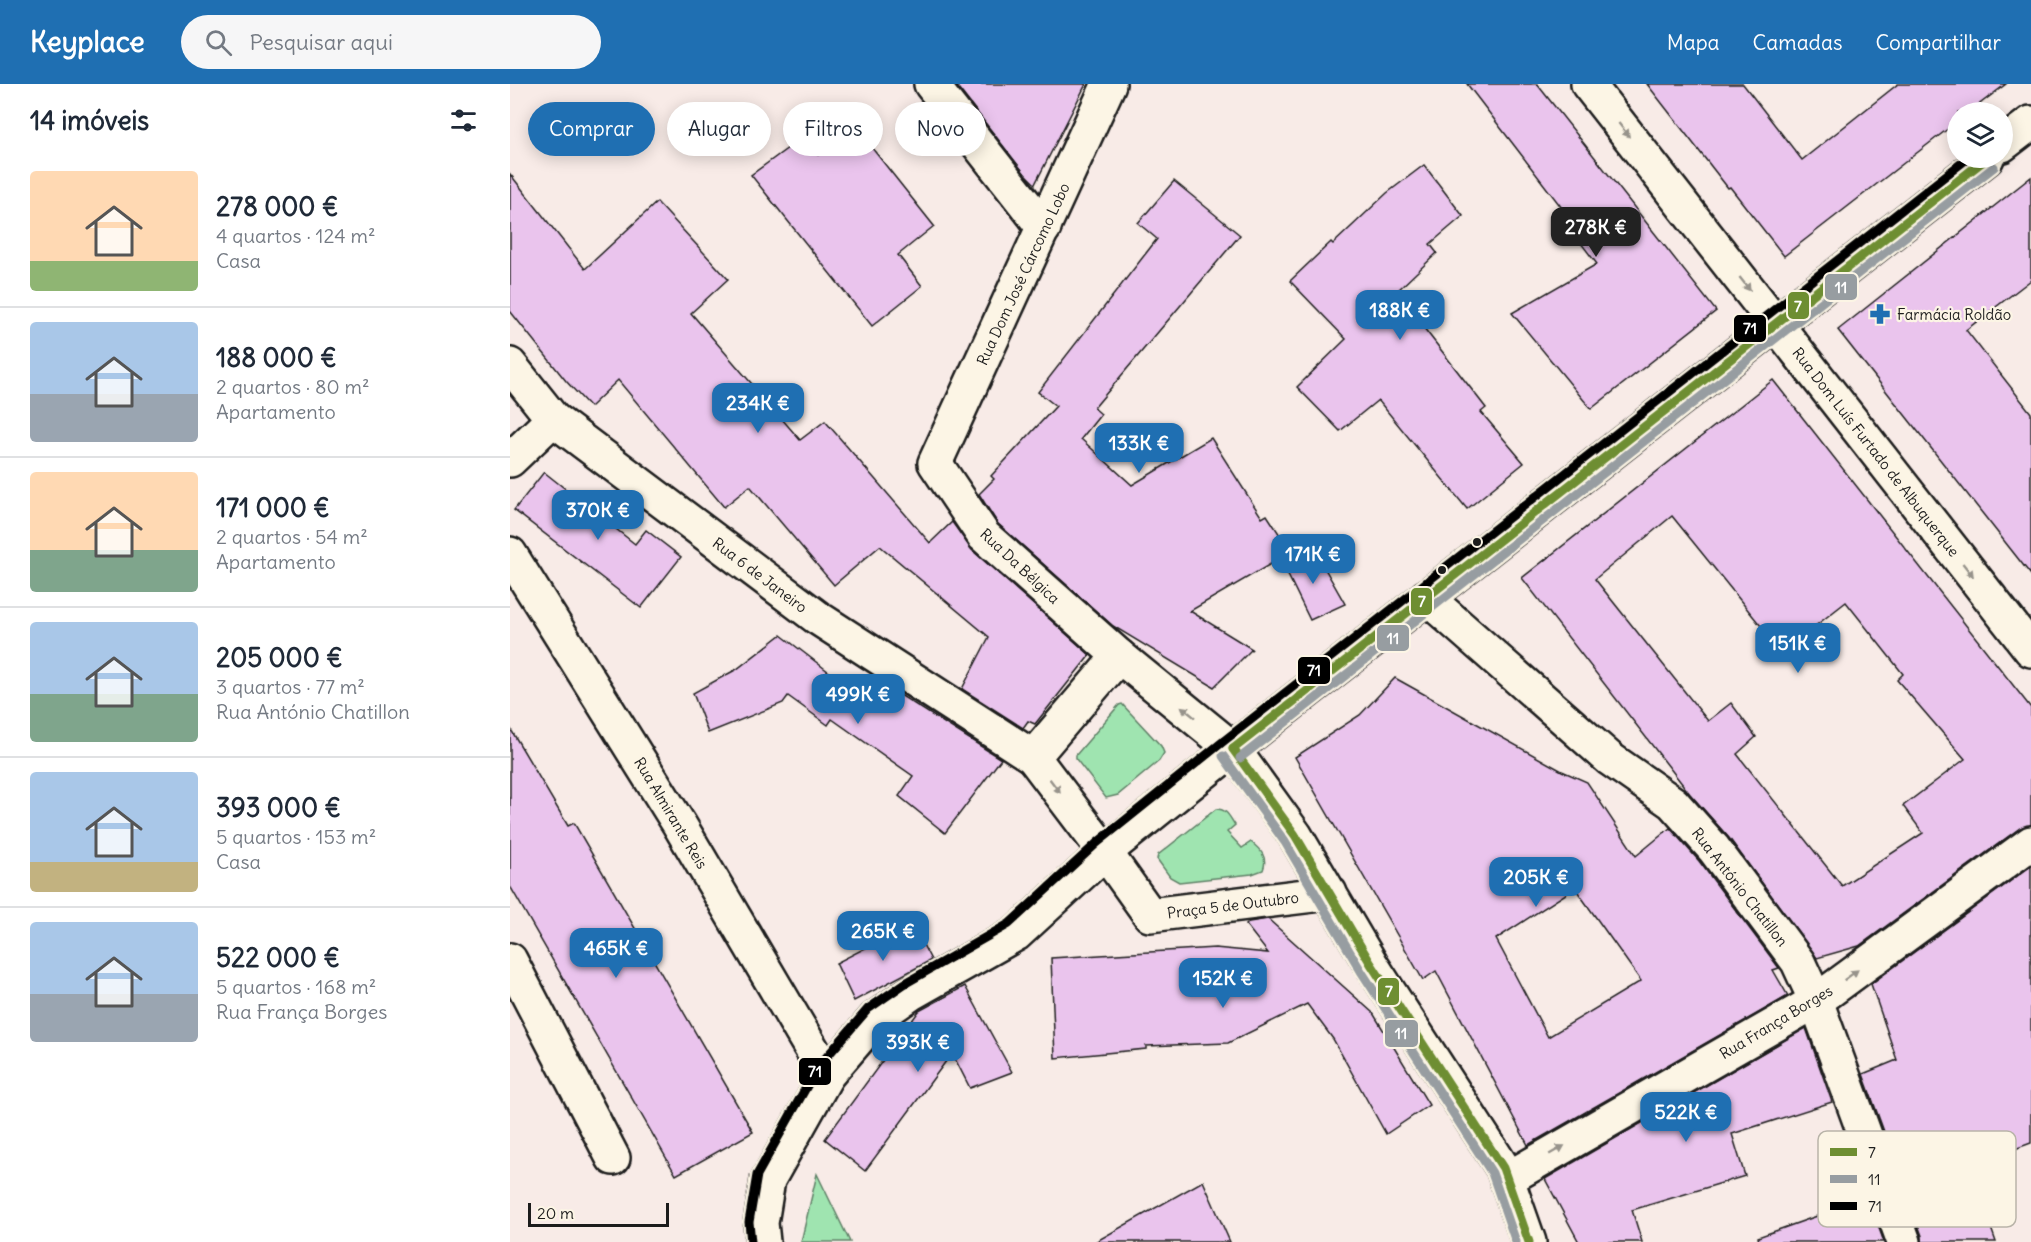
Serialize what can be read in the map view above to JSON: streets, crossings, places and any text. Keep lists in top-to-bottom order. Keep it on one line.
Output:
{"streets":{"street":["Rua Dom José Cárcomo Lobo","Rua Dom Luís Furtado de Albuquerque","Rua Da Bélgica","Rua 6 de Janeiro","Rua Almirante Reis","Rua António Chatillon","Praça 5 de Outubro","Rua França Borges"]},"crossings":[["Rua Dom José Cárcomo Lobo","Rua Da Bélgica"],["Rua 6 de Janeiro","Praça 5 de Outubro"],["Rua António Chatillon","Rua França Borges"]],"one_way":["Rua Dom Luís Furtado de Albuquerque","Rua França Borges"],"places":{"pharmacy":["Farmácia Roldão"]},"lines":["transit line 7","transit line 11","transit line 71"],"legend":["7","11","71"],"scale_bar":"20 m","page":{"header":"Keyplace","search":"Pesquisar aqui","nav":["Mapa","Camadas","Compartilhar"],"heading":"14 imóveis","chip":["Comprar","Alugar","Filtros","Novo"],"list":[{"name":"278 000 €","note":"4 quartos · 124 m² · Casa"},{"name":"188 000 €","note":"2 quartos · 80 m² · Apartamento"},{"name":"171 000 €","note":"2 quartos · 54 m² · Apartamento"},{"name":"205 000 €","note":"3 quartos · 77 m² · Rua António Chatillon"},{"name":"393 000 €","note":"5 quartos · 153 m² · Casa"},{"name":"522 000 €","note":"5 quartos · 168 m² · Rua França Borges"}],"price":["278K €","188K €","234K €","133K €","370K €","171K €","151K €","499K €","205K €","265K €","465K €","152K €","393K €","522K €"],"scale":"20 m"}}
